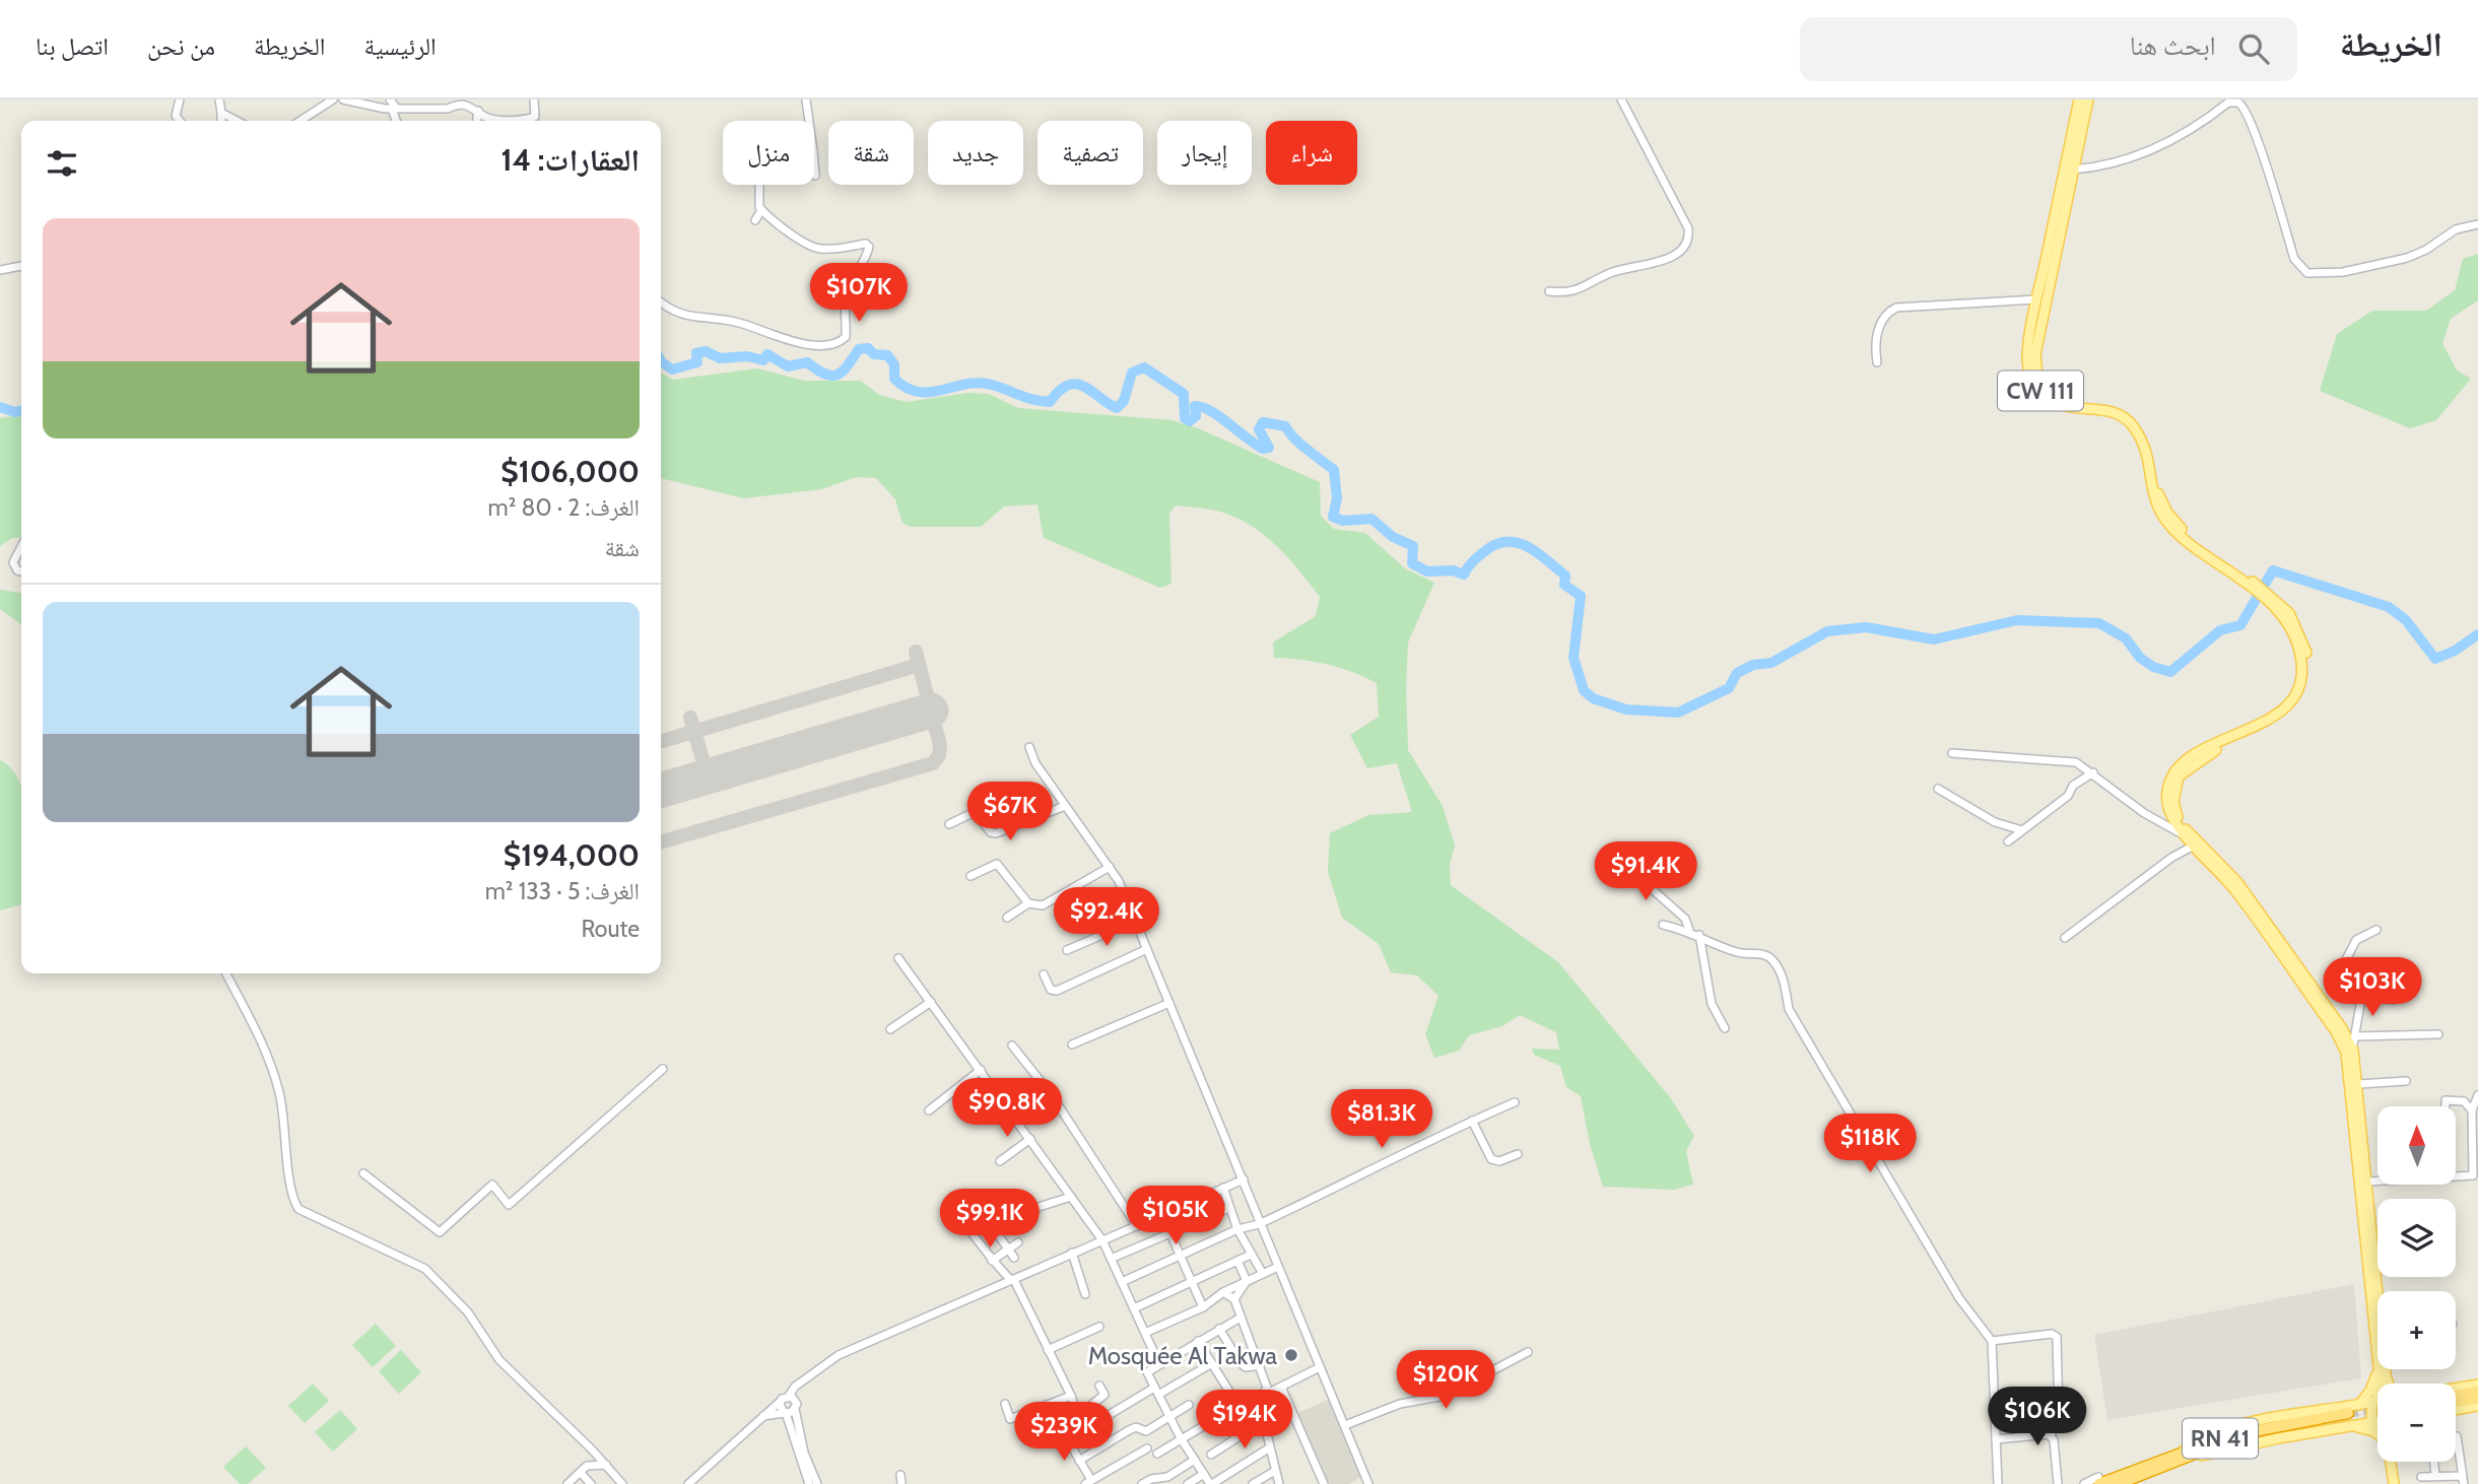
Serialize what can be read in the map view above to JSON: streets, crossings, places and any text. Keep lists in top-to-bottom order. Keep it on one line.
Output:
{"streets":{"highway":["RN 41"],"main road":["CW 111"]},"places":["Mosquée Al Takwa"],"north":"top","page":{"header":"الخريطة","search":"ابحث هنا","nav":["الرئيسية","الخريطة","من نحن","اتصل بنا"],"chip":["شراء","إيجار","تصفية","جديد","شقة","منزل"],"heading":"العقارات: 14","list":[{"name":"$106,000","note":"الغرف: 2 · 80 m² · شقة"},{"name":"$194,000","note":"الغرف: 5 · 133 m² · Route"}],"price":["$107K","$67K","$91.4K","$92.4K","$103K","$90.8K","$81.3K","$118K","$105K","$99.1K","$120K","$106K","$194K","$239K"],"map_buttons":["+","−"]}}
